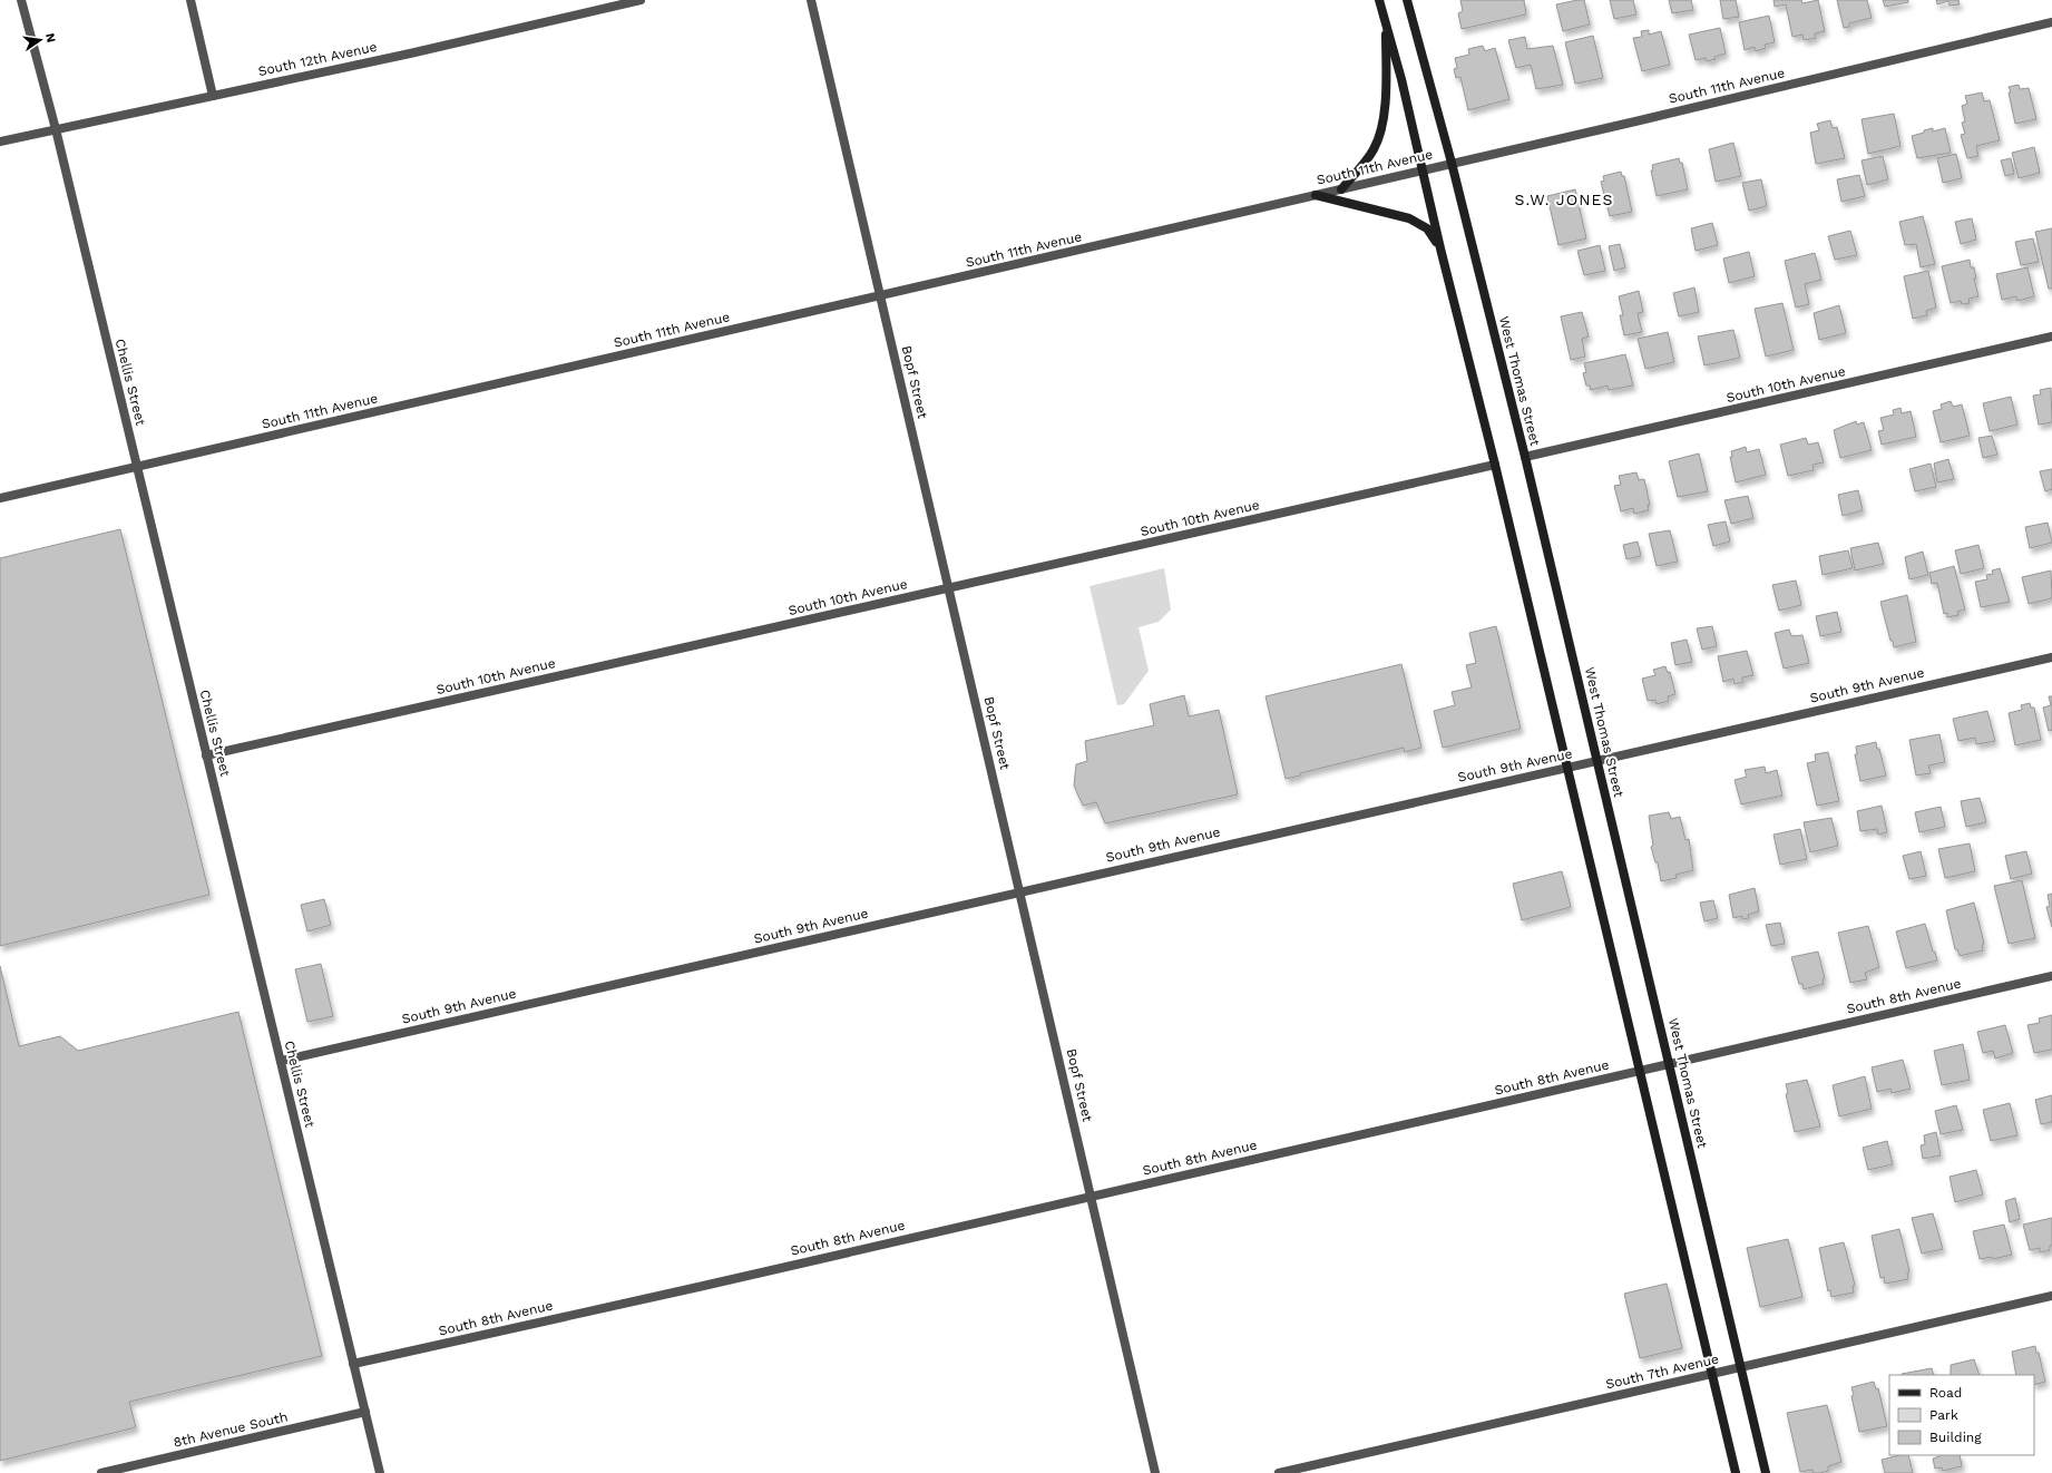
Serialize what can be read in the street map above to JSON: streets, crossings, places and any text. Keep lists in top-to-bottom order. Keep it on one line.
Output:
{"streets":{"main road":["West Thomas Street"],"street":["South 12th Avenue","South 11th Avenue","Chellis Street","Bopf Street","South 10th Avenue","South 9th Avenue","South 8th Avenue","South 7th Avenue","8th Avenue South"]},"crossings":[["South 12th Avenue","Chellis Street"],["South 11th Avenue","West Thomas Street"],["South 11th Avenue","Chellis Street"],["South 11th Avenue","Bopf Street"],["West Thomas Street","South 10th Avenue"],["West Thomas Street","South 9th Avenue"],["West Thomas Street","South 8th Avenue"],["West Thomas Street","South 7th Avenue"],["Chellis Street","South 10th Avenue"],["Chellis Street","South 9th Avenue"],["Chellis Street","South 8th Avenue"],["Chellis Street","8th Avenue South"],["Bopf Street","South 10th Avenue"],["Bopf Street","South 9th Avenue"],["Bopf Street","South 8th Avenue"]],"districts":["S.W. JONES"],"legend":["Road","Park","Building"],"north":"right"}
